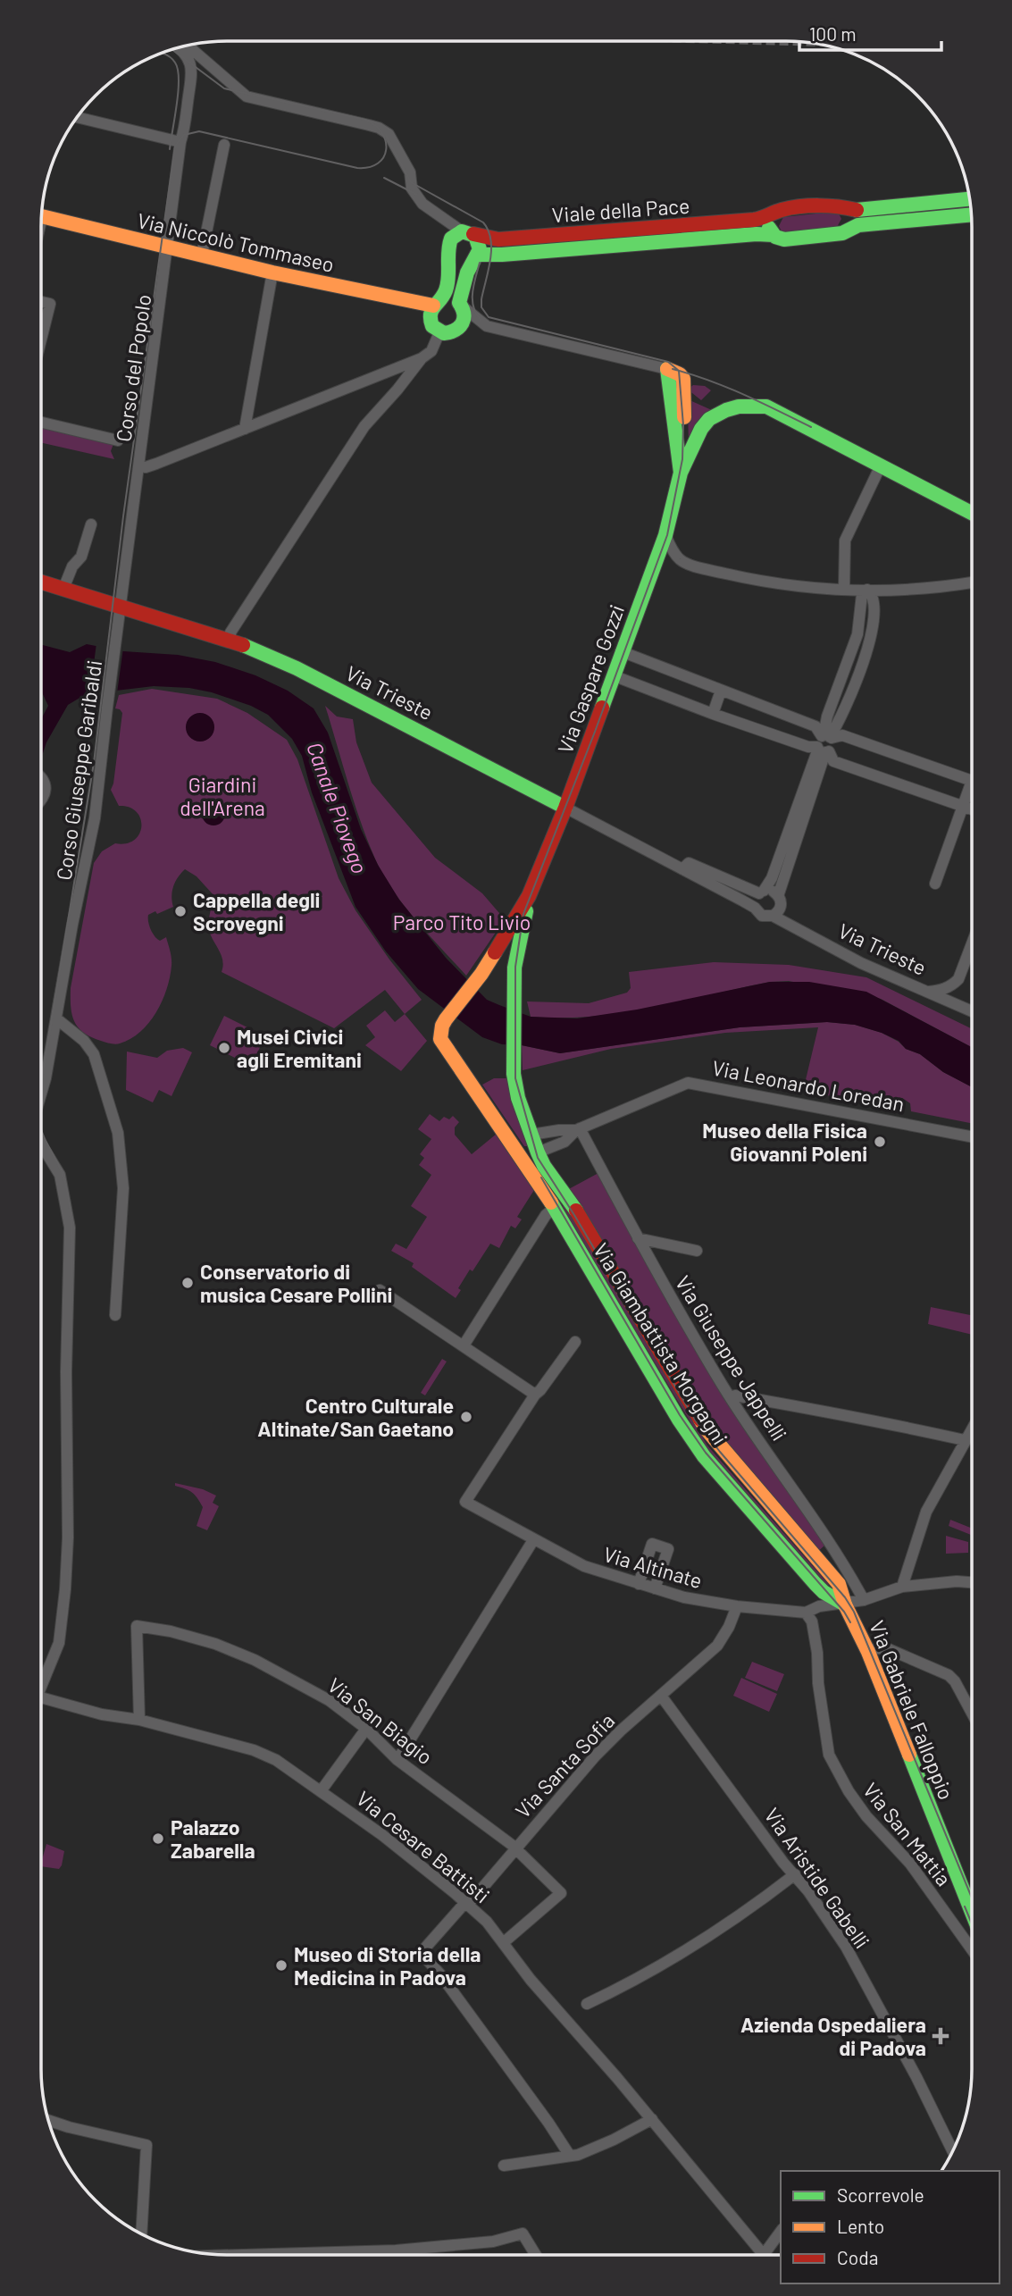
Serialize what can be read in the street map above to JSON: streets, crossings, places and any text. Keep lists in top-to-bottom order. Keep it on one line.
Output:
{"streets":{"street":["Viale della Pace","Via Niccolò Tommaseo","Corso del Popolo","Via Gaspare Gozzi","Via Trieste","Corso Giuseppe Garibaldi","Via Leonardo Loredan","Via Giambattista Morgagni","Via Giuseppe Jappelli","Via Altinate","Via Gabriele Falloppio","Via San Biagio","Via Santa Sofia","Via San Mattia","Via Cesare Battisti","Via Aristide Gabelli"]},"crossings":[["Via Niccolò Tommaseo","Corso del Popolo"],["Corso del Popolo","Via Trieste"],["Corso del Popolo","Corso Giuseppe Garibaldi"],["Via Gaspare Gozzi","Via Trieste"],["Via Gaspare Gozzi","Via Giambattista Morgagni"],["Via Trieste","Corso Giuseppe Garibaldi"],["Via Leonardo Loredan","Via Giuseppe Jappelli"],["Via Giambattista Morgagni","Via Altinate"],["Via Giambattista Morgagni","Via Gabriele Falloppio"],["Via Giuseppe Jappelli","Via Altinate"],["Via Altinate","Via Gabriele Falloppio"],["Via Altinate","Via Santa Sofia"],["Via Altinate","Via San Mattia"],["Via San Biagio","Via Santa Sofia"],["Via San Biagio","Via Cesare Battisti"],["Via Santa Sofia","Via Cesare Battisti"],["Via Santa Sofia","Via Aristide Gabelli"]],"water":["Canale Piovego"],"parks":["Giardini dell'Arena","Parco Tito Livio"],"places":{"other":["Cappella degli Scrovegni","Musei Civici agli Eremitani","Museo della Fisica Giovanni Poleni","Conservatorio di musica Cesare Pollini","Centro Culturale Altinate/San Gaetano","Palazzo Zabarella","Museo di Storia della Medicina in Padova"],"health":["Azienda Ospedaliera di Padova"]},"legend":["Scorrevole","Lento","Coda"],"scale_bar":"100 m"}
